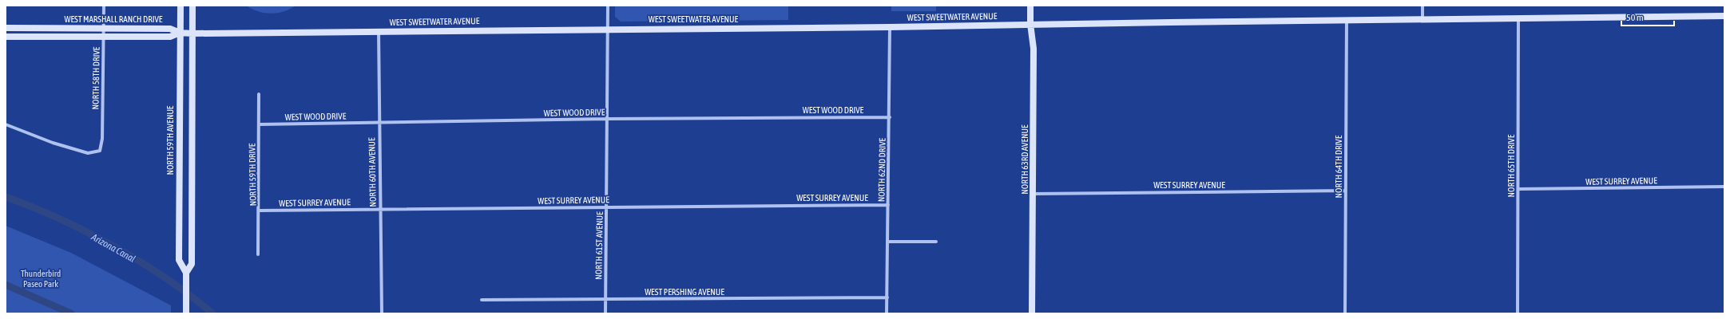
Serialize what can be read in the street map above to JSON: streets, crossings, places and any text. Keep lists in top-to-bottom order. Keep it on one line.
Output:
{"streets":{"street":["WEST SWEETWATER AVENUE","WEST MARSHALL RANCH DRIVE","NORTH 58TH DRIVE","WEST WOOD DRIVE","NORTH 59TH AVENUE","NORTH 63RD AVENUE","NORTH 65TH DRIVE","NORTH 64TH DRIVE","NORTH 62ND DRIVE","NORTH 60TH AVENUE","NORTH 59TH DRIVE","WEST SURREY AVENUE","NORTH 61ST AVENUE","WEST PERSHING AVENUE"]},"crossings":[["WEST SWEETWATER AVENUE","WEST MARSHALL RANCH DRIVE"],["WEST SWEETWATER AVENUE","NORTH 59TH AVENUE"],["WEST SWEETWATER AVENUE","NORTH 63RD AVENUE"],["WEST SWEETWATER AVENUE","NORTH 65TH DRIVE"],["WEST SWEETWATER AVENUE","NORTH 64TH DRIVE"],["WEST SWEETWATER AVENUE","NORTH 62ND DRIVE"],["WEST SWEETWATER AVENUE","NORTH 60TH AVENUE"],["WEST SWEETWATER AVENUE","NORTH 61ST AVENUE"],["WEST MARSHALL RANCH DRIVE","NORTH 58TH DRIVE"],["WEST MARSHALL RANCH DRIVE","NORTH 59TH AVENUE"],["WEST WOOD DRIVE","NORTH 62ND DRIVE"],["WEST WOOD DRIVE","NORTH 60TH AVENUE"],["WEST WOOD DRIVE","NORTH 59TH DRIVE"],["WEST WOOD DRIVE","NORTH 61ST AVENUE"],["NORTH 63RD AVENUE","WEST SURREY AVENUE"],["NORTH 65TH DRIVE","WEST SURREY AVENUE"],["NORTH 64TH DRIVE","WEST SURREY AVENUE"],["NORTH 62ND DRIVE","WEST SURREY AVENUE"],["NORTH 62ND DRIVE","WEST PERSHING AVENUE"],["NORTH 60TH AVENUE","WEST SURREY AVENUE"],["NORTH 59TH DRIVE","WEST SURREY AVENUE"],["WEST SURREY AVENUE","NORTH 61ST AVENUE"],["NORTH 61ST AVENUE","WEST PERSHING AVENUE"]],"water":["Arizona Canal"],"parks":["Thunderbird Paseo Park"],"scale_bar":"50 m"}
